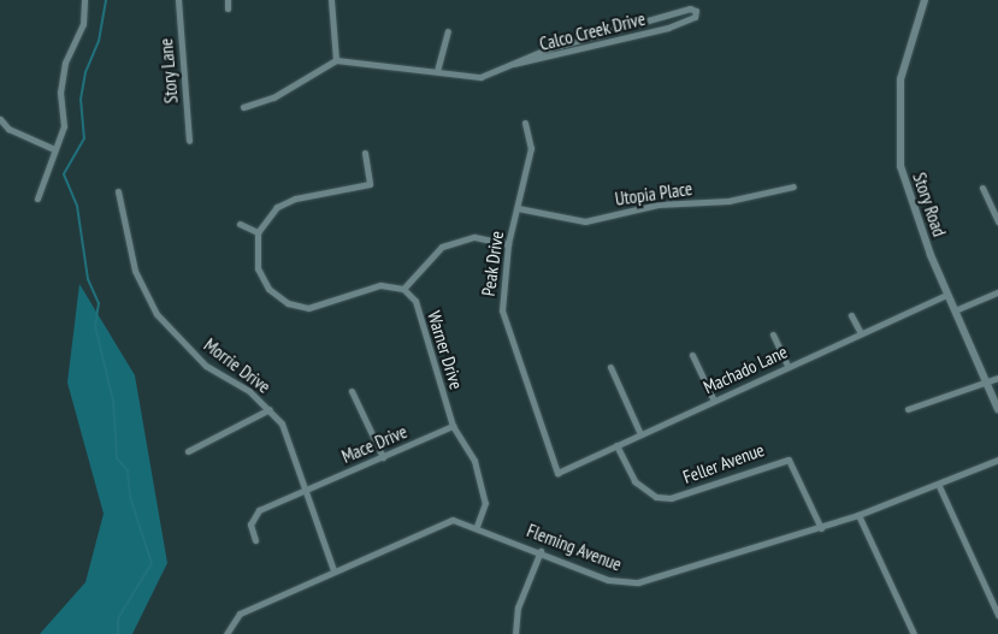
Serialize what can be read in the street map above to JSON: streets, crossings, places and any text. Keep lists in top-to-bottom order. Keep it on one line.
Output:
{"streets":{"street":["Calco Creek Drive","Story Lane","Utopia Place","Story Road","Peak Drive","Warner Drive","Morrie Drive","Machado Lane","Mace Drive","Feller Avenue","Fleming Avenue"]},"crossings":[["Utopia Place","Peak Drive"],["Story Road","Machado Lane"],["Peak Drive","Machado Lane"],["Warner Drive","Mace Drive"],["Warner Drive","Fleming Avenue"],["Morrie Drive","Mace Drive"],["Morrie Drive","Fleming Avenue"],["Machado Lane","Feller Avenue"],["Feller Avenue","Fleming Avenue"]]}
